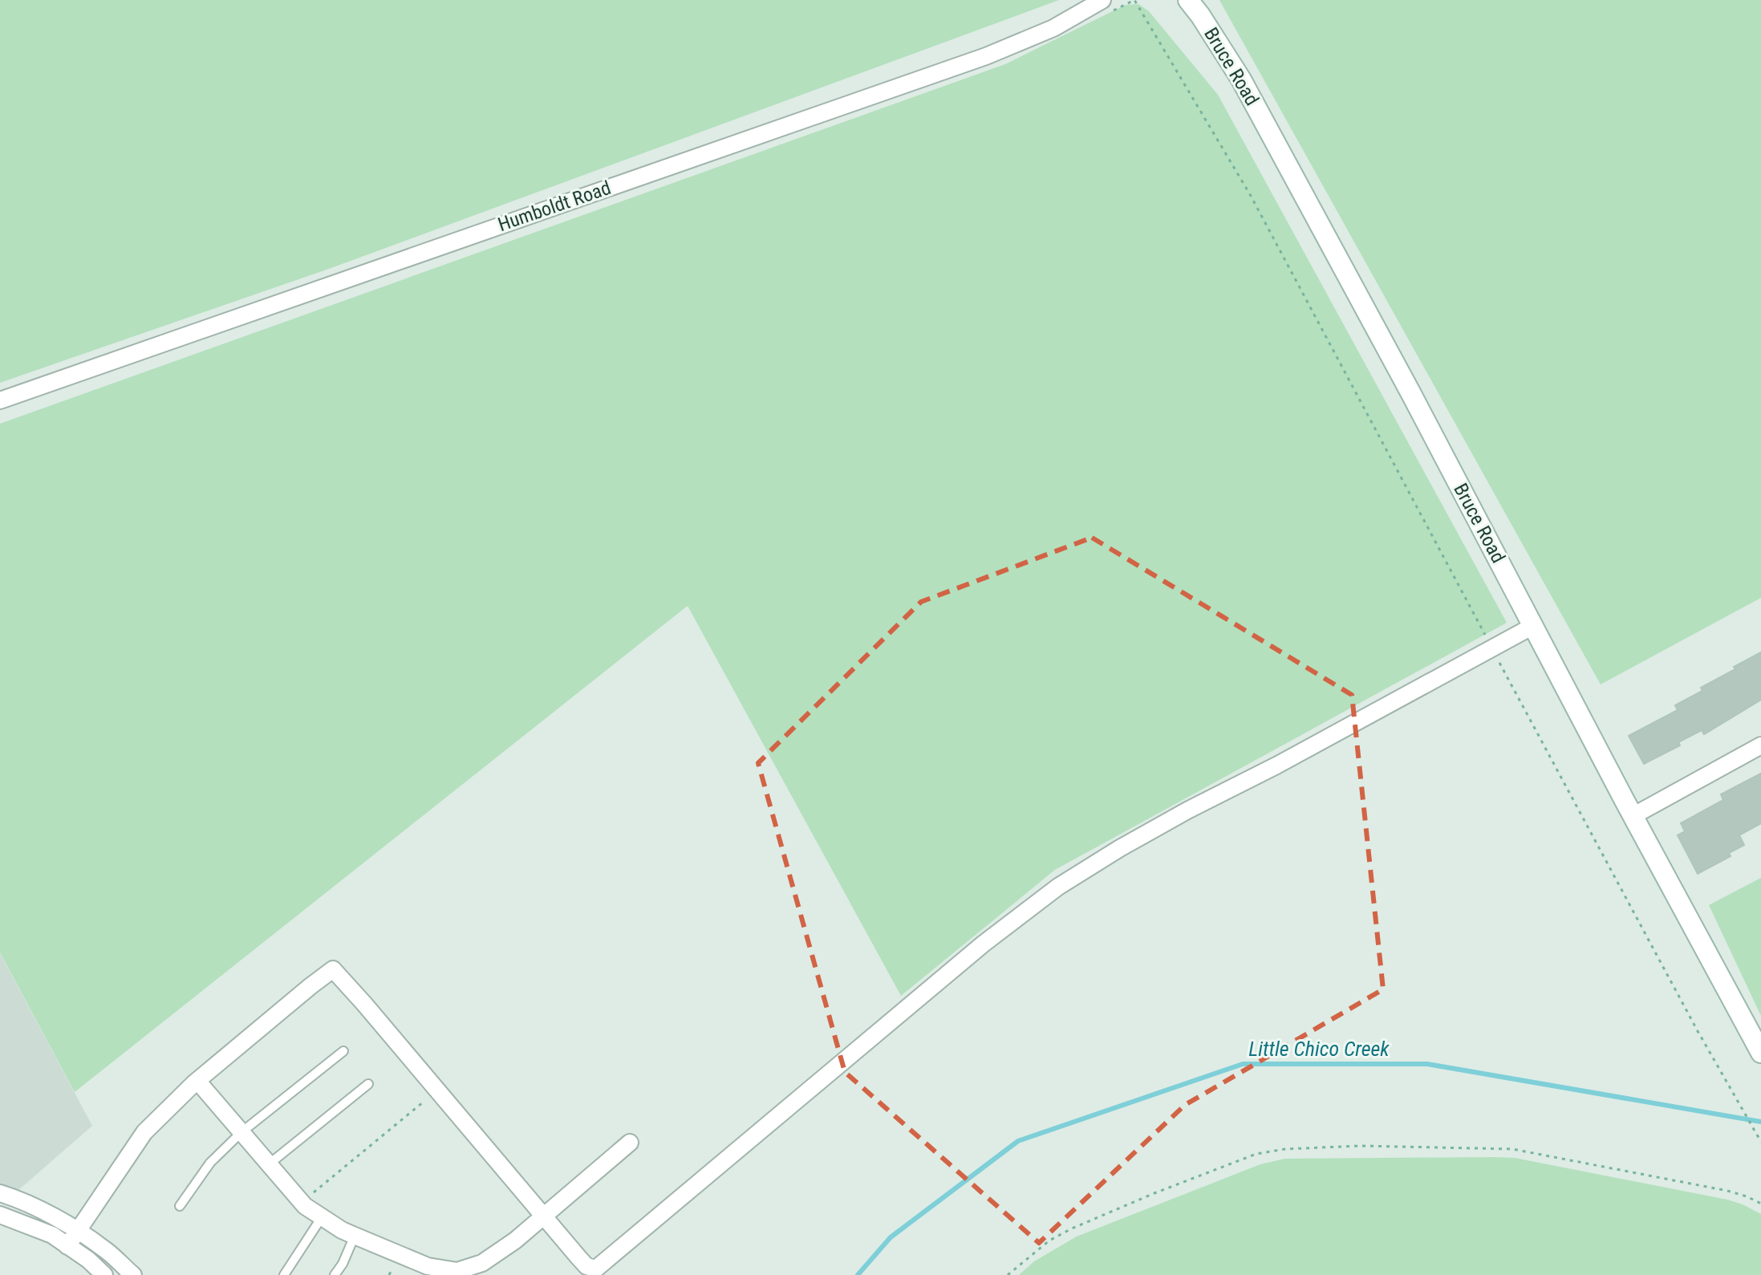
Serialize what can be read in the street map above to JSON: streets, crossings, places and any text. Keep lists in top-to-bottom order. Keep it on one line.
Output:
{"streets":{"street":["Bruce Road","Humboldt Road"]},"water":["Little Chico Creek"]}
